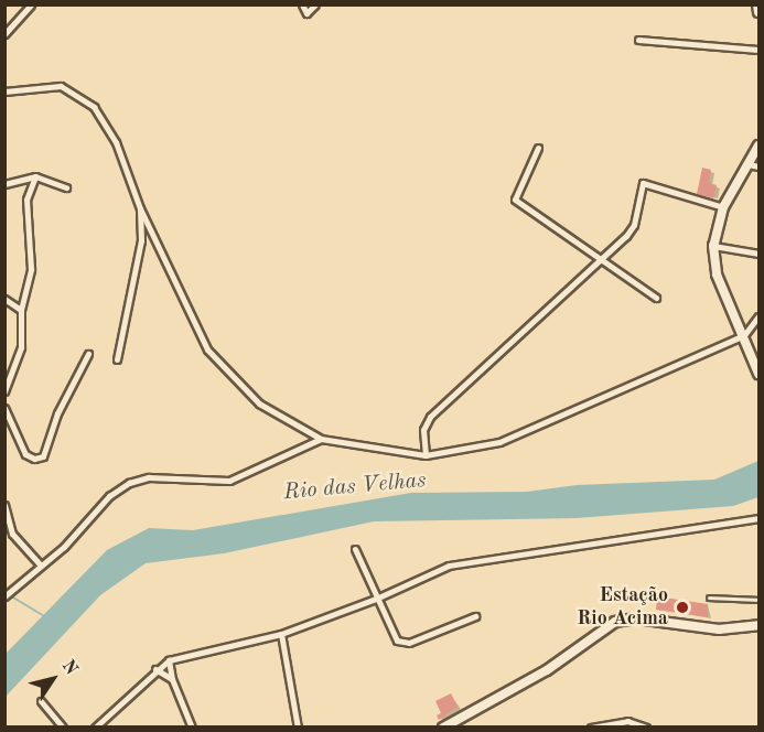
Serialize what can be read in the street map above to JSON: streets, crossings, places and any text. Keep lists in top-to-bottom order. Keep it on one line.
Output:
{"water":["Rio das Velhas"],"places":["Estação Rio Acima"],"north":"top right"}
